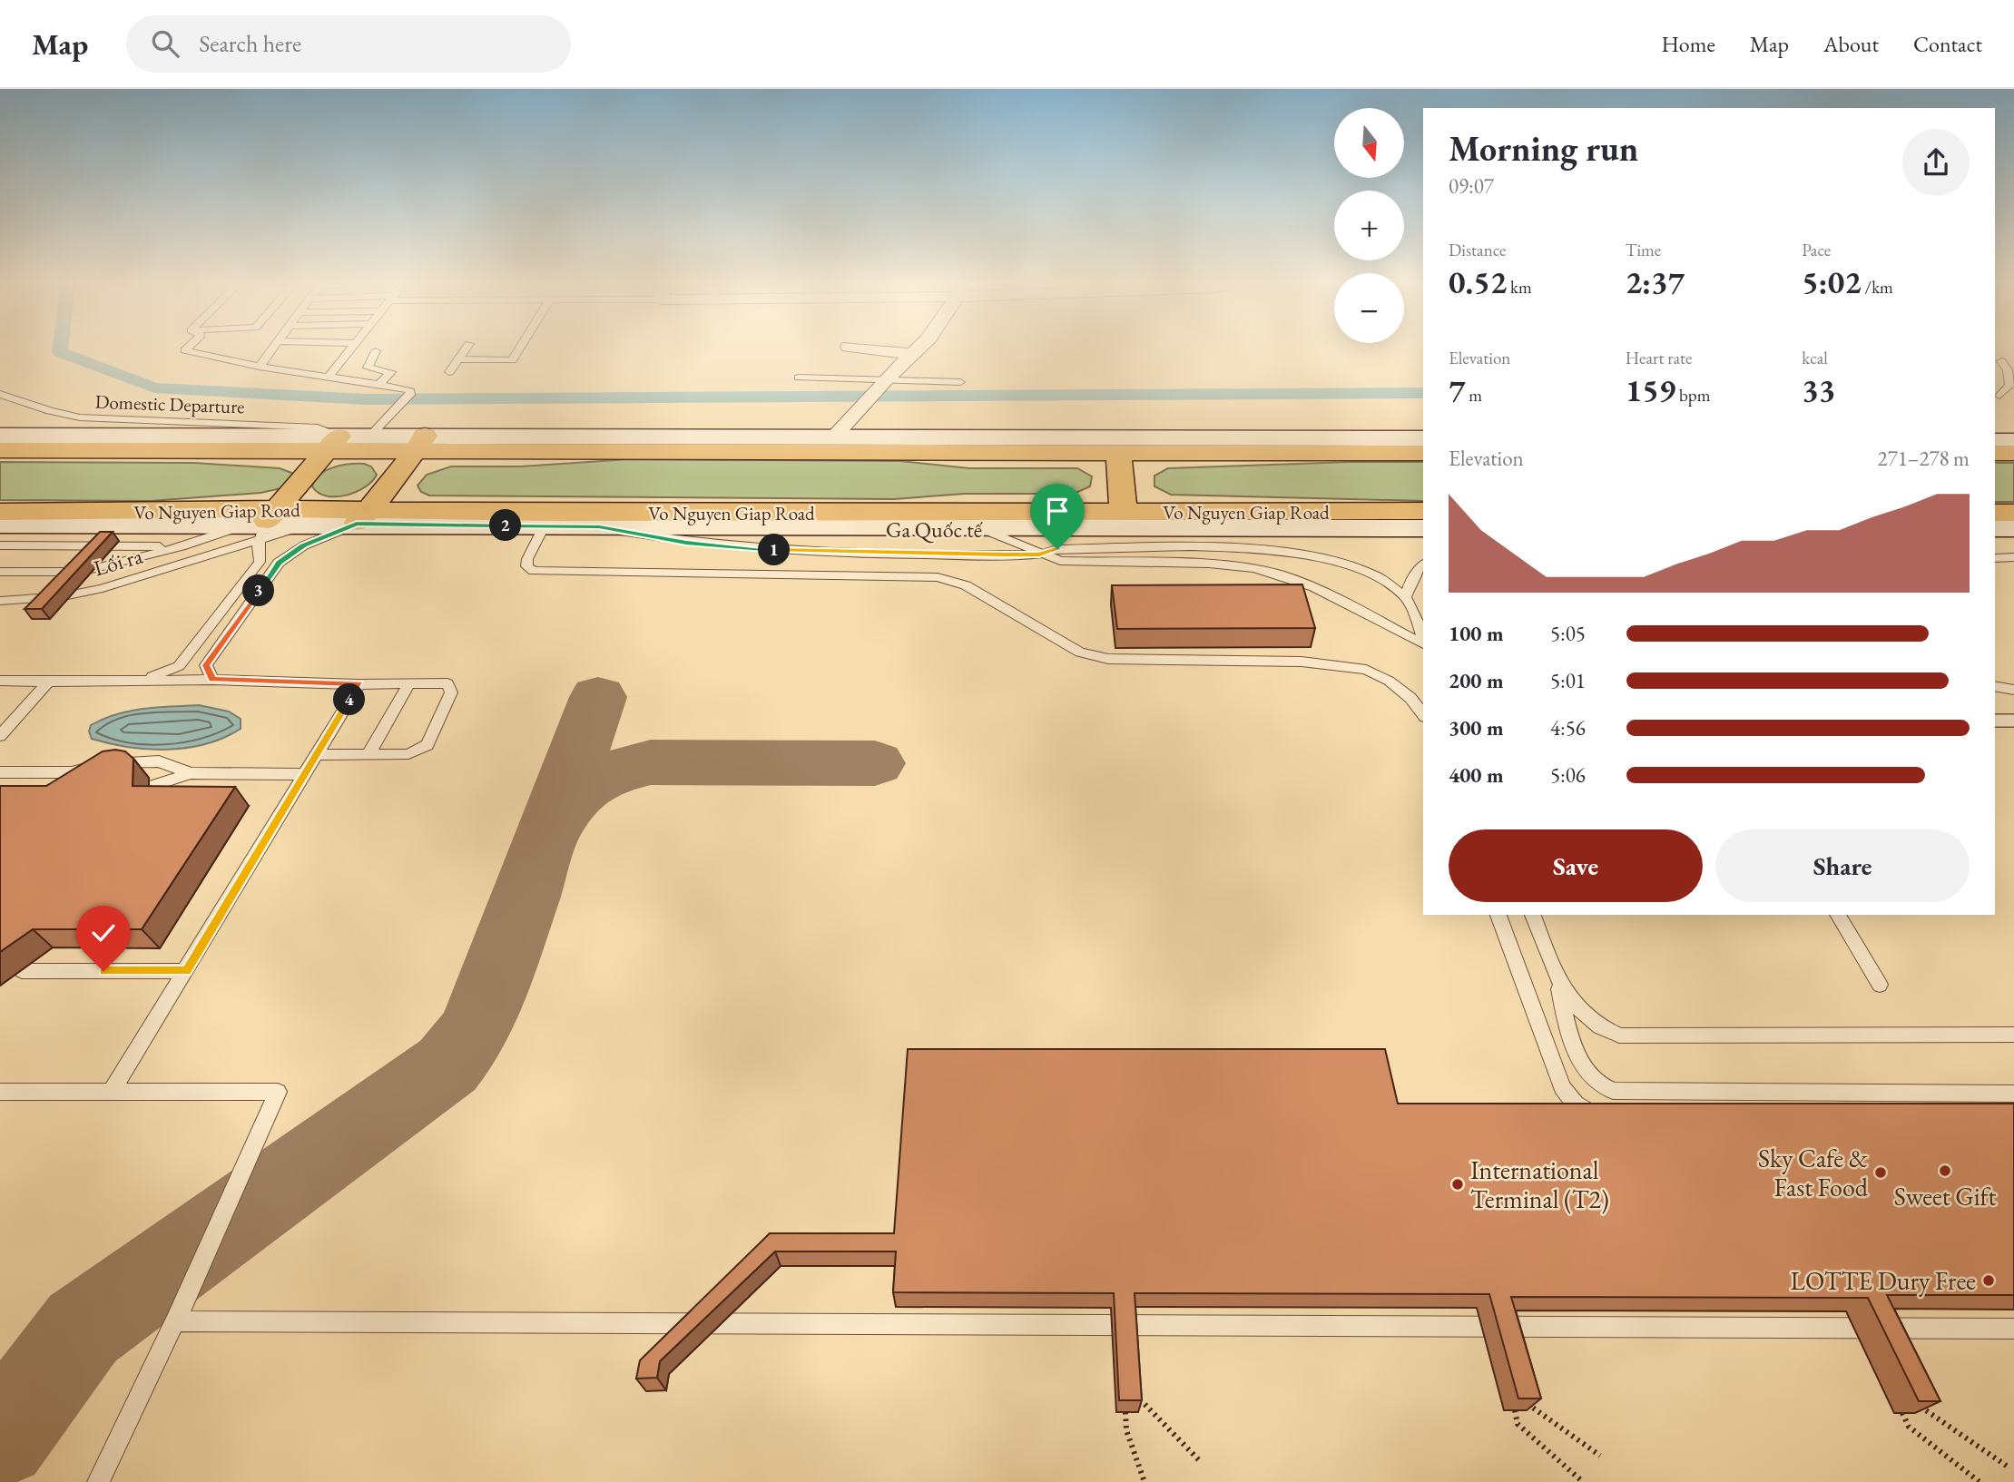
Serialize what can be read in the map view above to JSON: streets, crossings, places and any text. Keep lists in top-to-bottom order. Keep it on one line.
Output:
{"streets":{"highway":["Vo Nguyen Giap Road"],"lane":["Domestic Departure","Ga Quốc tế","Lối ra"]},"crossings":[["Vo Nguyen Giap Road","Ga Quốc tế"],["Vo Nguyen Giap Road","Lối ra"]],"places":["Sweet Gift","Sky Cafe & Fast Food","International Terminal (T2)","LOTTE Dury Free"],"north":"bottom","page":{"header":"Map","search":"Search here","nav":["Home","Map","About","Contact"],"map_buttons":["+","−"],"heading":["Morning run","09:07"],"stats":[["Distance","0.52 km"],["Time","2:37"],["Pace","5:02 /km"],["Elevation","7 m"],["Heart rate","159 bpm"],["kcal","33"]],"chart":["Elevation","271–278 m"],"pins":["2","1","3","4"],"list":[{"name":"100 m","note":"5:05"},{"name":"200 m","note":"5:01"},{"name":"300 m","note":"4:56"},{"name":"400 m","note":"5:06"}],"buttons":["Save","Share"]}}
